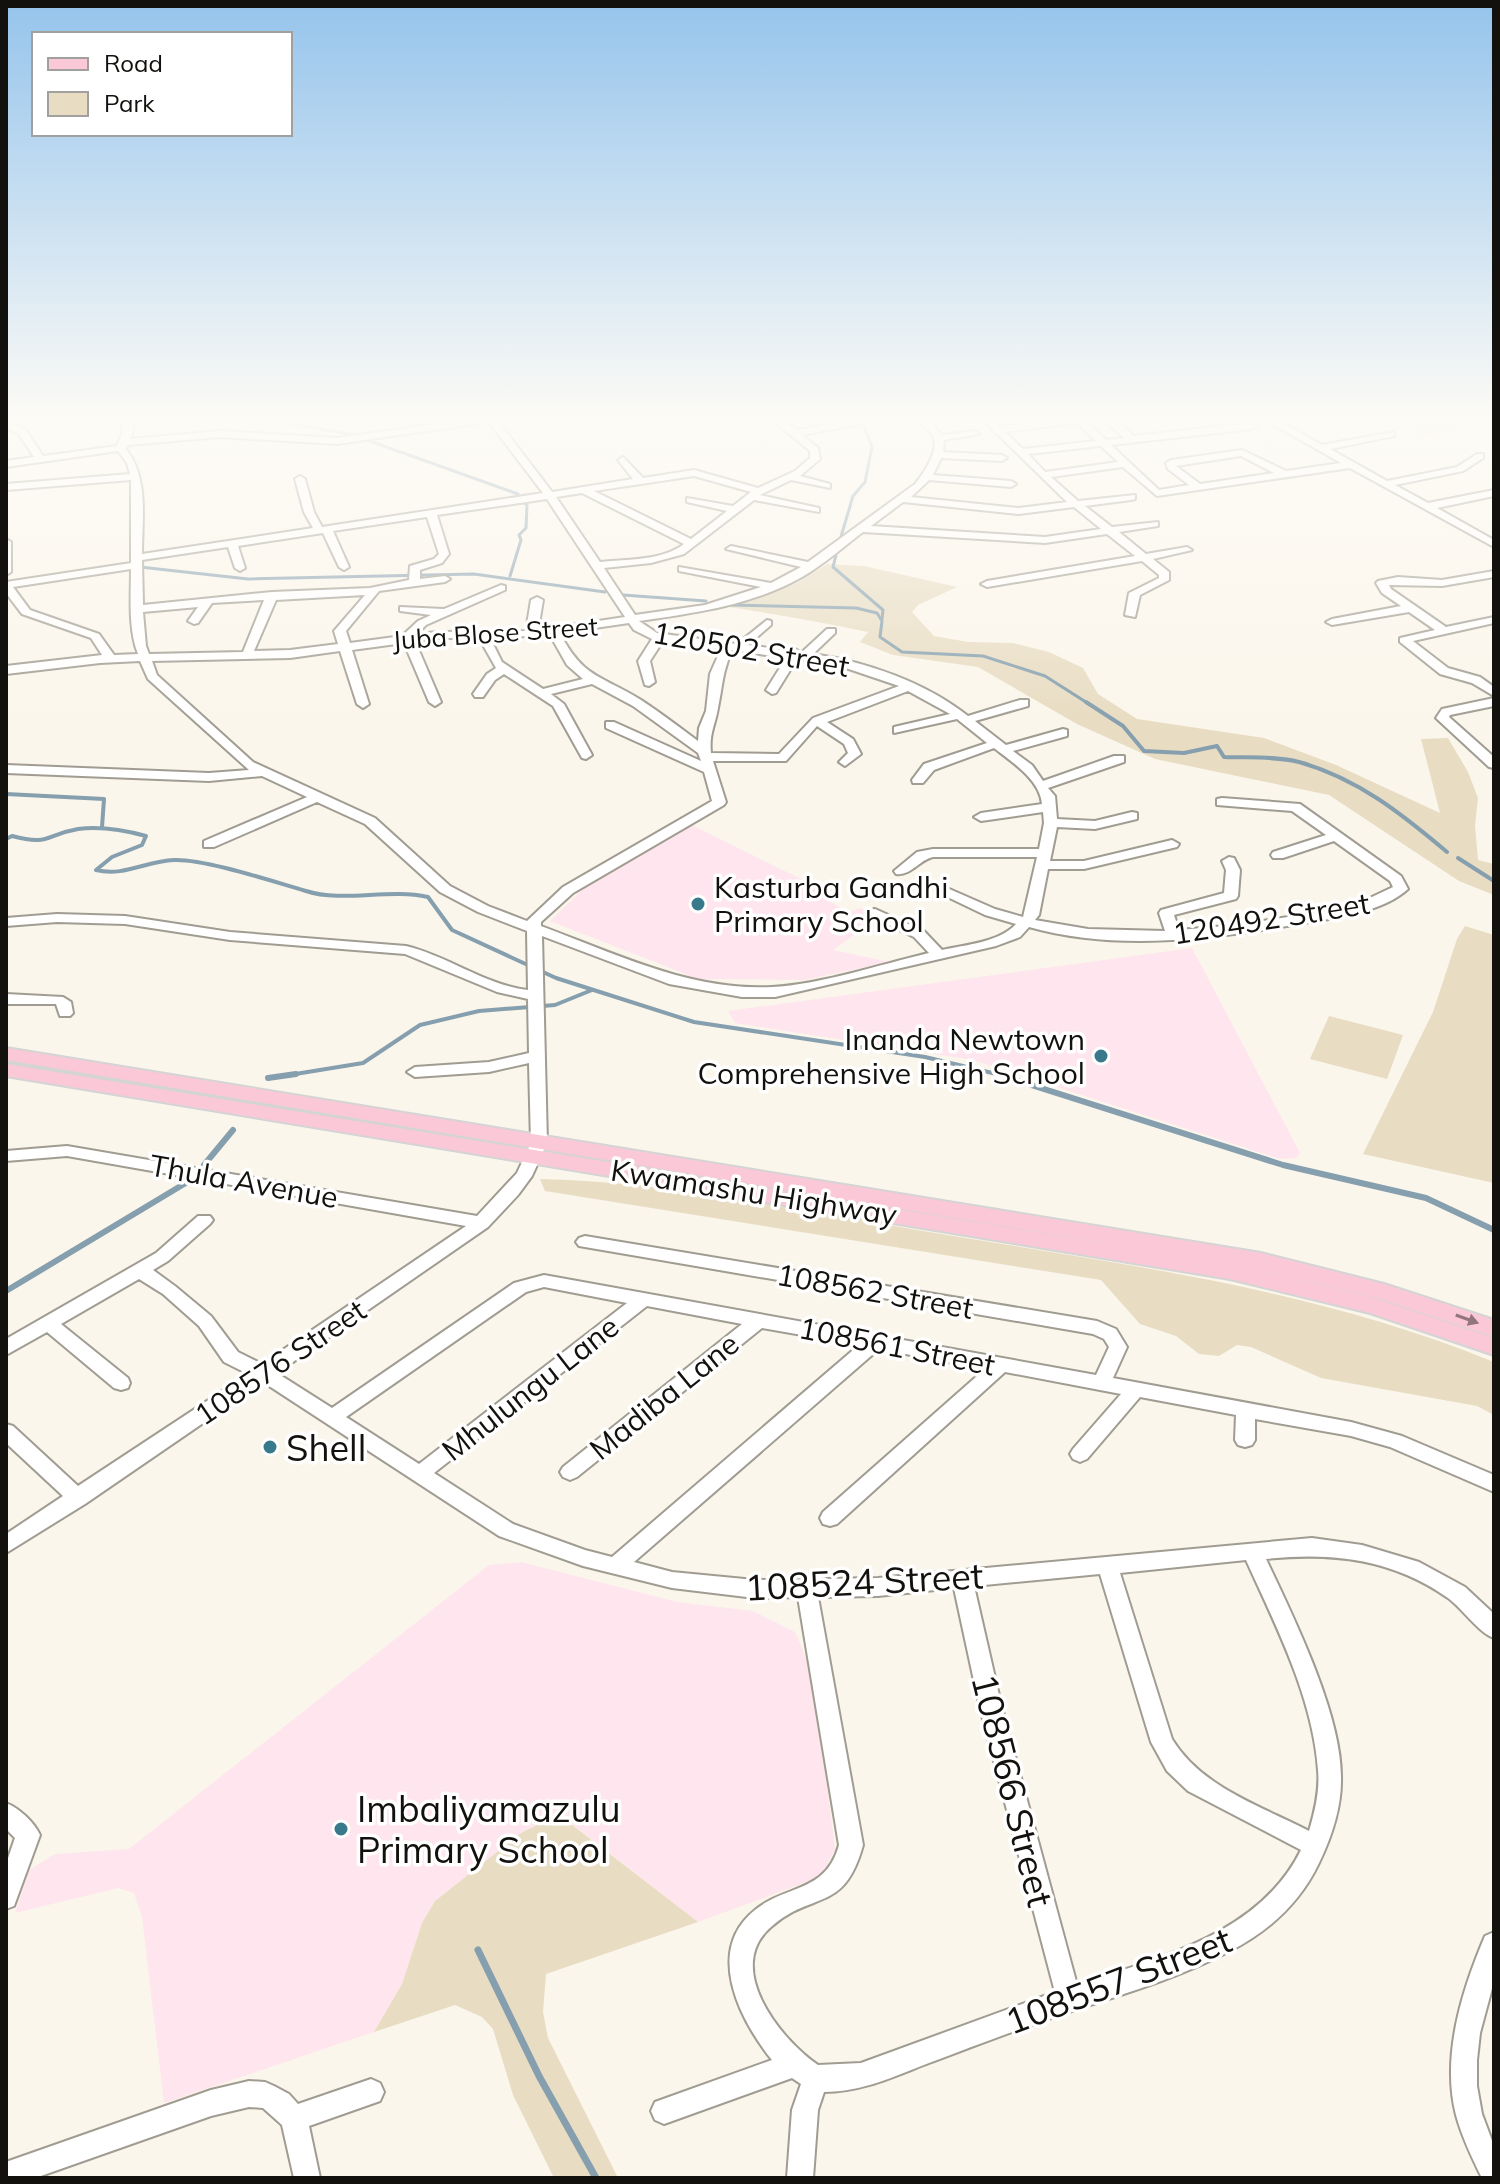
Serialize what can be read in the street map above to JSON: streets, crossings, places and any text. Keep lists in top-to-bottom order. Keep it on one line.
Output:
{"streets":{"main road":["Kwamashu Highway"],"street":["Juba Blose Street","120502 Street","120492 Street","Thula Avenue","108562 Street","108561 Street","108576 Street","Mhulungu Lane","Madiba Lane","108524 Street","108566 Street","108557 Street"]},"crossings":[["Juba Blose Street","120502 Street"],["120502 Street","120492 Street"],["Thula Avenue","108576 Street"],["Kwamashu Highway","108576 Street"],["108562 Street","108561 Street"],["108561 Street","Mhulungu Lane"],["108561 Street","Madiba Lane"],["108561 Street","108524 Street"],["108576 Street","108524 Street"],["Mhulungu Lane","108524 Street"],["108524 Street","108566 Street"],["108524 Street","108557 Street"],["108566 Street","108557 Street"]],"places":["Kasturba Gandhi Primary School","Inanda Newtown Comprehensive High School","Shell","Imbaliyamazulu Primary School"],"legend":["Road","Park"]}
